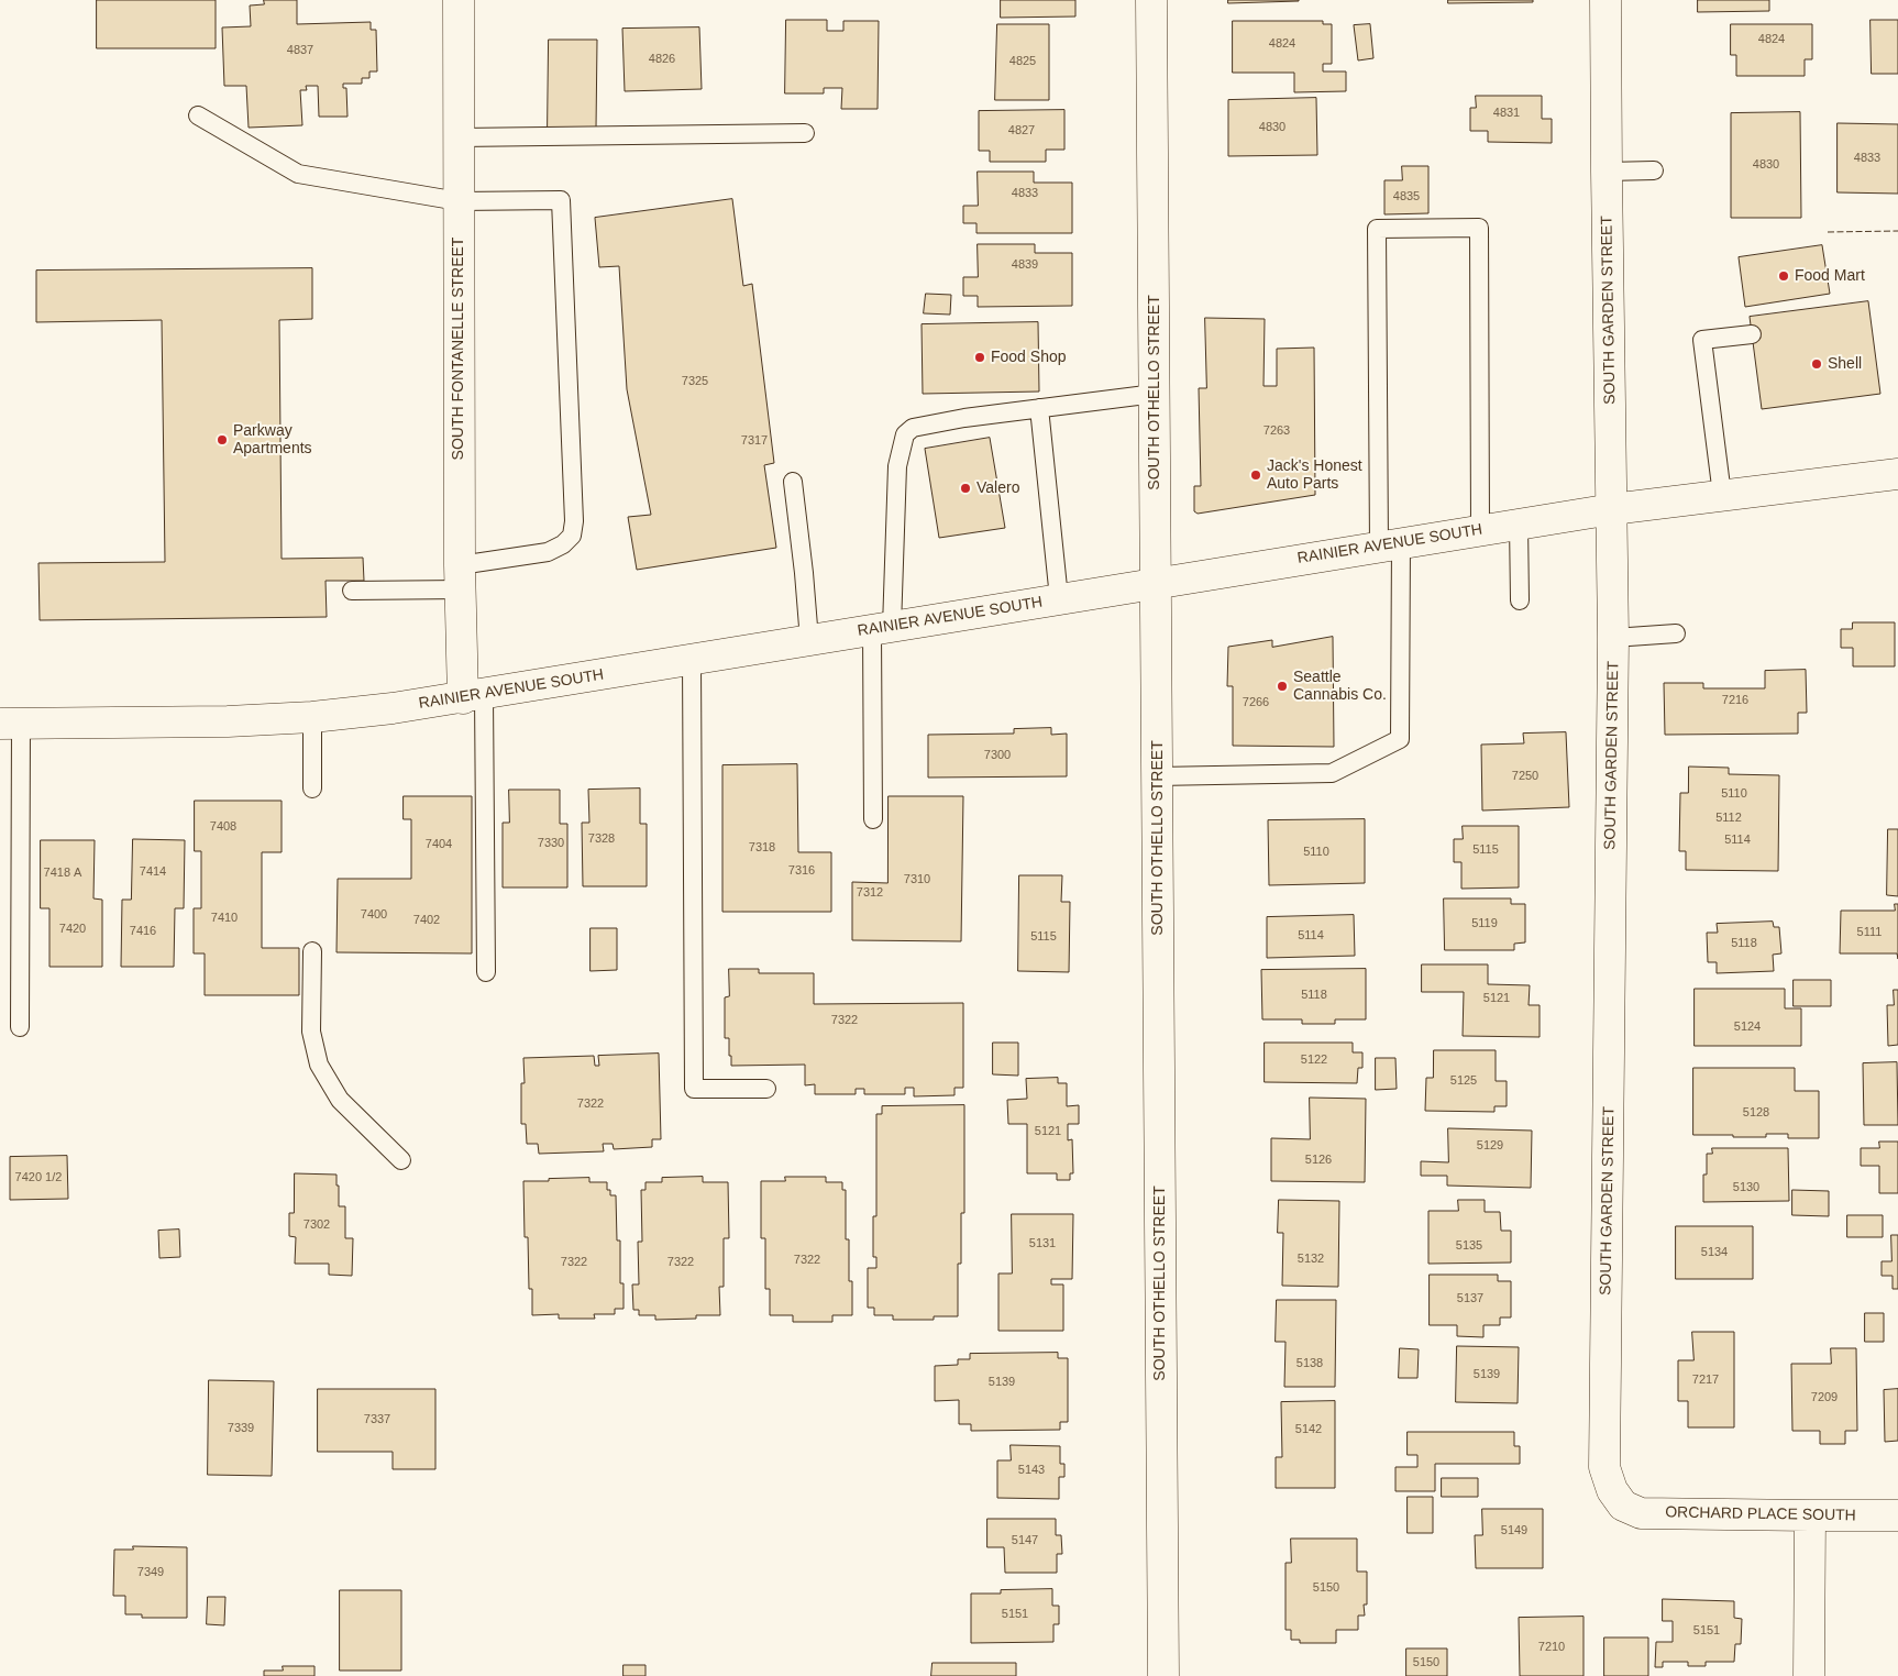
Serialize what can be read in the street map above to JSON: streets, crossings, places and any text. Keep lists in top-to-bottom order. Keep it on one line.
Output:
{"streets":{"street":["SOUTH GARDEN STREET","SOUTH FONTANELLE STREET","SOUTH OTHELLO STREET","RAINIER AVENUE SOUTH","ORCHARD PLACE SOUTH"]},"crossings":[["SOUTH GARDEN STREET","RAINIER AVENUE SOUTH"],["SOUTH GARDEN STREET","ORCHARD PLACE SOUTH"],["SOUTH FONTANELLE STREET","RAINIER AVENUE SOUTH"],["SOUTH OTHELLO STREET","RAINIER AVENUE SOUTH"]],"places":["Food Mart","Food Shop","Shell","Parkway Apartments","Jack's Honest Auto Parts","Valero","Seattle Cannabis Co."],"house_numbers":["4824","4824","4837","4826","4825","4831","4830","4827","4833","4830","4833","4835","4839","7325","7263","7317","7216","7266","7300","7250","5110","5112","7408","7328","5114","7330","7404","7318","5115","5110","7316","7414","7418 A","7310","7312","7400","7410","7402","5119","7420","7416","5111","5114","5115","5118","5118","5121","7322","5124","5122","5125","7322","5128","5121","5129","5126","7420 1/2","5130","7302","5131","5135","5134","5132","7322","7322","7322","5137","5138","5139","7217","5139","7209","7337","7339","5142","5143","5149","5147","7349","5150","5151","5151","7210","5150"]}
